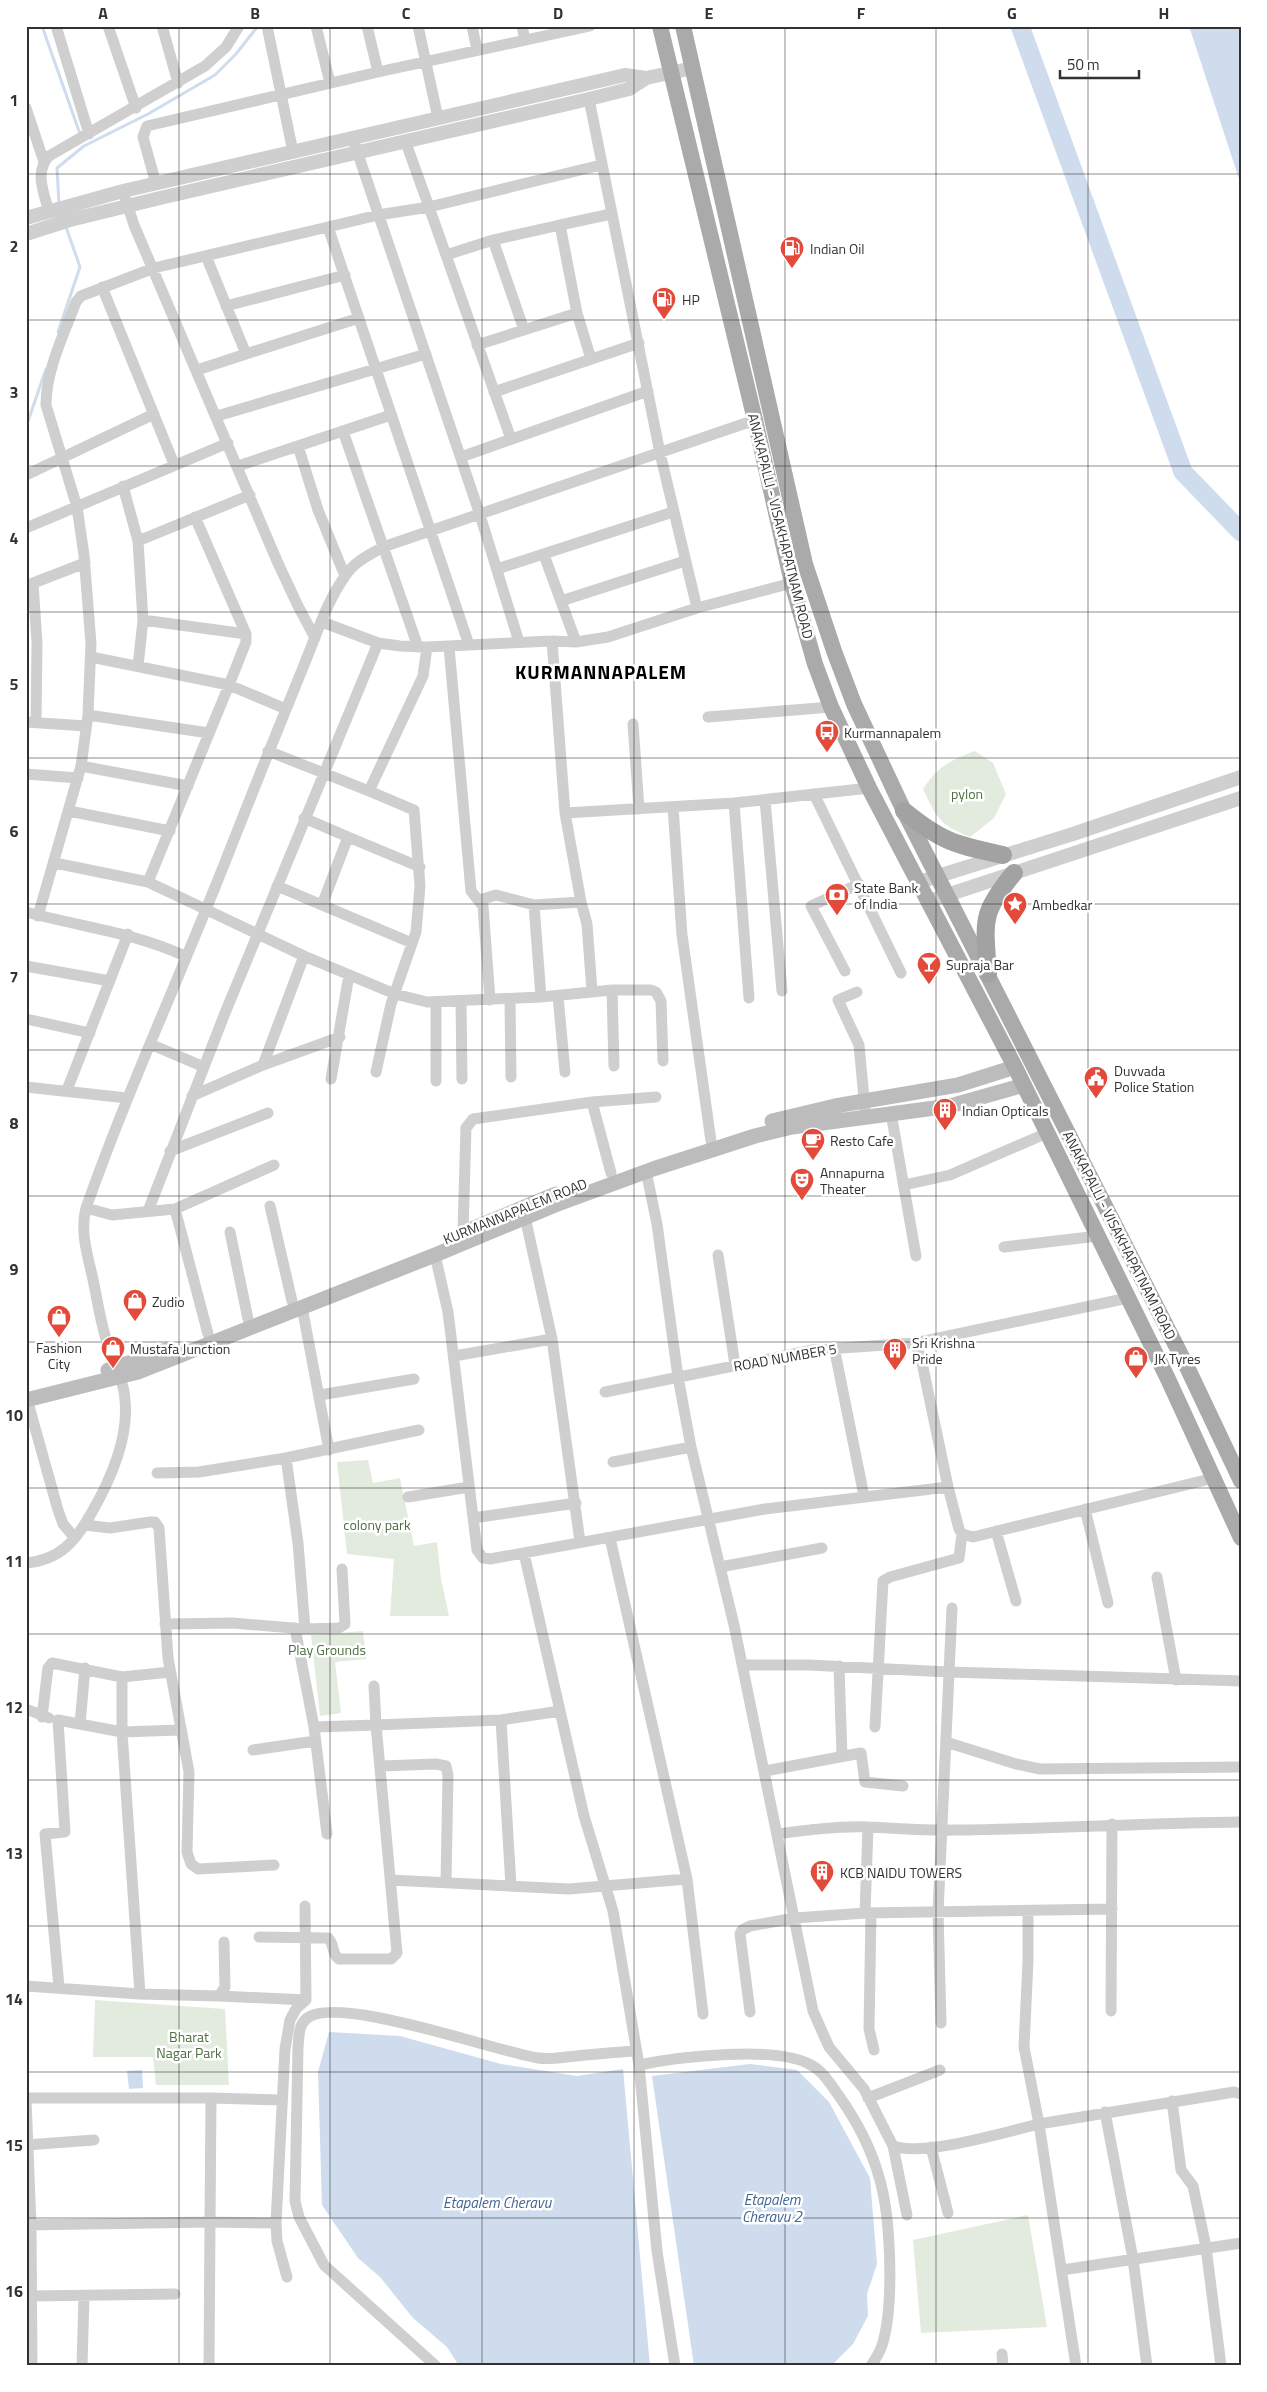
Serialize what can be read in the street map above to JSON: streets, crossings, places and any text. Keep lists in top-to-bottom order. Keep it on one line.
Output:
{"streets":{"main road":["ANAKAPALLI - VISAKHAPATNAM ROAD","KURMANNAPALEM ROAD"],"street":["ROAD NUMBER 5"]},"crossings":[["ANAKAPALLI - VISAKHAPATNAM ROAD","KURMANNAPALEM ROAD"],["ANAKAPALLI - VISAKHAPATNAM ROAD","ROAD NUMBER 5"]],"districts":["KURMANNAPALEM"],"water":["Etapalem Cheravu 2","Etapalem Cheravu"],"parks":["pylon","colony park","Play Grounds","Bharat Nagar Park"],"places":{"fuel station":["Indian Oil","HP"],"bus stop":["Kurmannapalem"],"bank":["State Bank of India"],"place":["Ambedkar"],"bar":["Supraja Bar"],"public building":["Duvvada Police Station"],"building":["Indian Opticals","Sri Krishna Pride","KCB NAIDU TOWERS"],"cafe":["Resto Cafe"],"theatre":["Annapurna Theater"],"shop":["Zudio","Fashion City","Mustafa Junction","JK Tyres"]},"scale_bar":"50 m","grid":{"columns":["A","B","C","D","E","F","G","H"],"rows":["1","2","3","4","5","6","7","8","9","10","11","12","13","14","15","16"]}}
